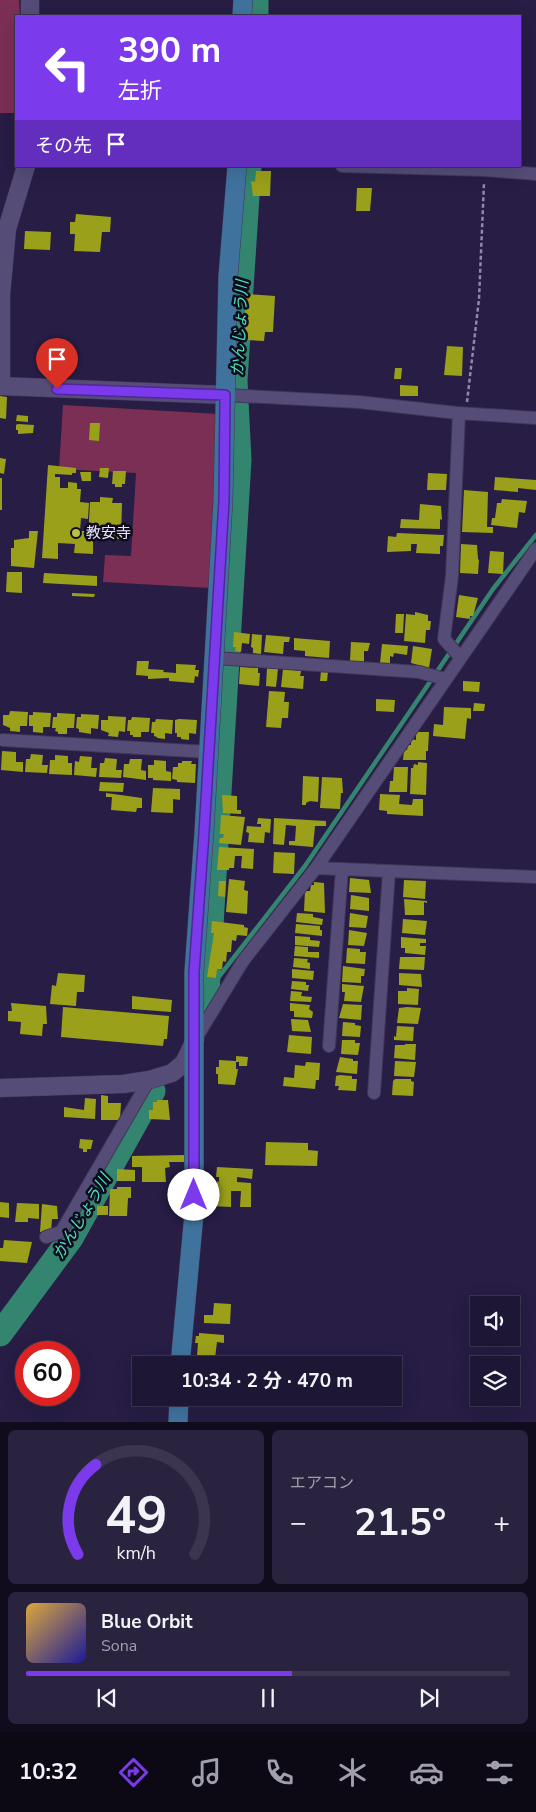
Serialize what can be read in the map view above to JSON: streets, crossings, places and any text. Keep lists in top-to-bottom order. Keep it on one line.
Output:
{"water":["かんじょう川"],"places":["教安寺"],"page":{"turn":["390 m","左折"],"then":"その先","limit":"60","trip":"10:34 · 2 分 · 470 m","tile":"エアコン","heat":["−","21.5°","+"],"song":["Blue Orbit","Sona"],"tabs":"10:32","gauge":["49","km/h"]}}
